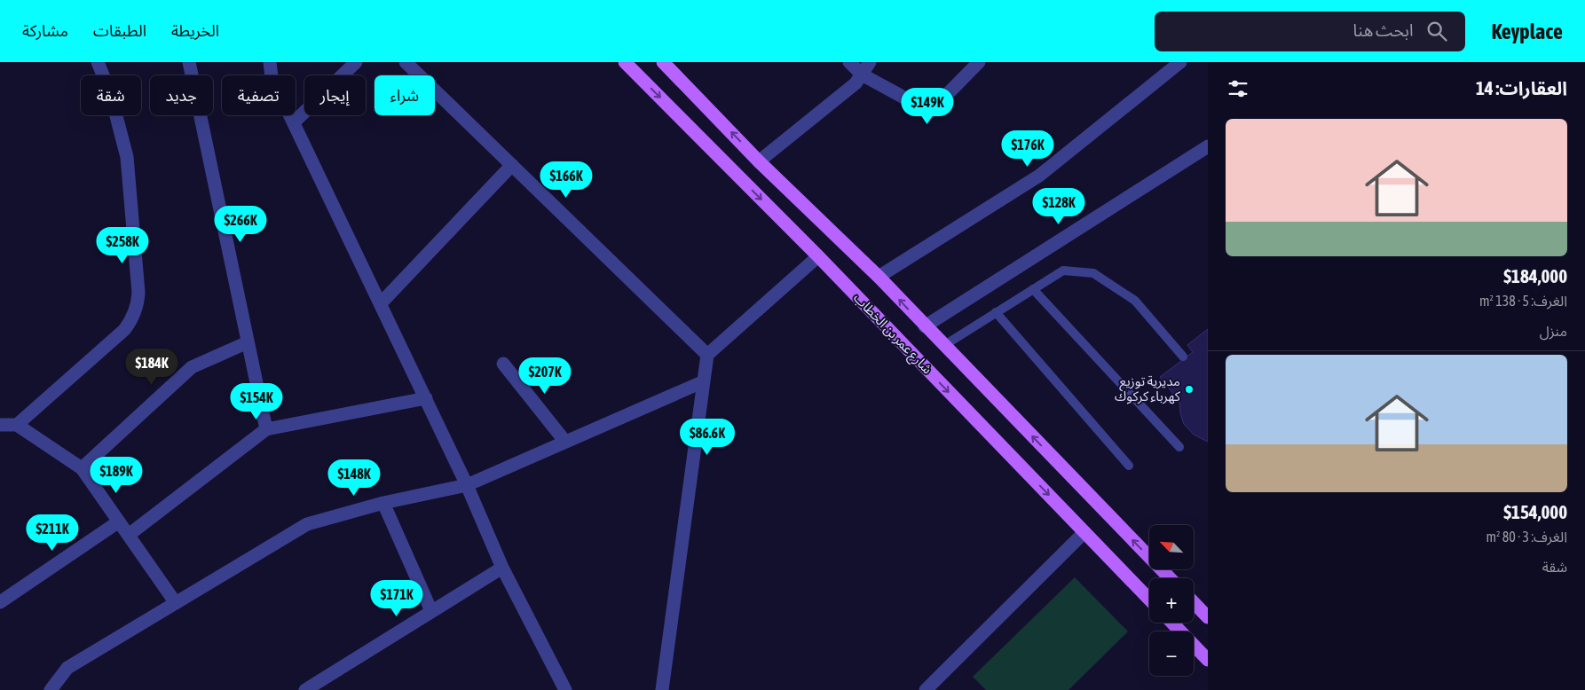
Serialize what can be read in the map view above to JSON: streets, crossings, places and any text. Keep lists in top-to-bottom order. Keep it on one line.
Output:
{"streets":{"main road":["شارع عمر بن الخطاب"]},"places":["مديرية توزيع كهرباء كركوك"],"north":"top left","page":{"header":"Keyplace","search":"ابحث هنا","nav":["الخريطة","الطبقات","مشاركة"],"heading":"العقارات: 14","chip":["شراء","إيجار","تصفية","جديد","شقة"],"price":["$149K","$176K","$166K","$128K","$266K","$258K","$184K","$207K","$154K","$86.6K","$189K","$148K","$211K","$171K"],"list":[{"name":"$184,000","note":"الغرف: 5 · 138 m² · منزل"},{"name":"$154,000","note":"الغرف: 3 · 80 m² · شقة"}],"map_buttons":["+","−"]}}
